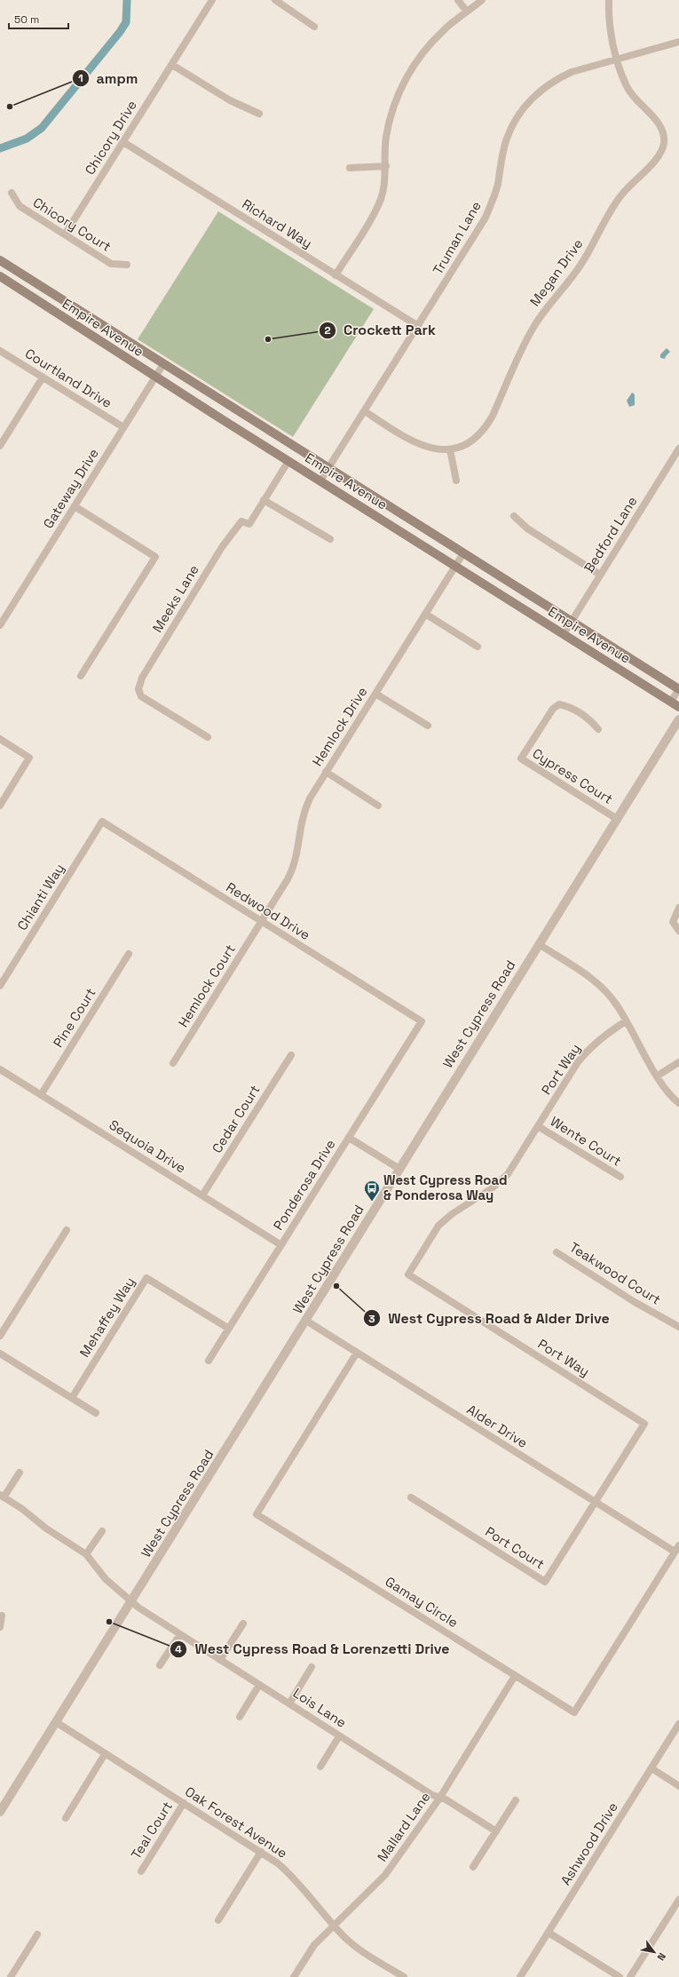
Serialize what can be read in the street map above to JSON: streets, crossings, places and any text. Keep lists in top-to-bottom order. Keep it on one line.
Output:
{"streets":{"main road":["Empire Avenue"],"street":["Chicory Drive","Richard Way","Chicory Court","Truman Lane","Megan Drive","Courtland Drive","Gateway Drive","Bedford Lane","Meeks Lane","Hemlock Drive","Cypress Court","Chianti Way","Redwood Drive","Hemlock Court","West Cypress Road","Pine Court","Port Way","Cedar Court","Wente Court","Sequoia Drive","Ponderosa Drive","Teakwood Court","Mehaffey Way","Alder Drive","Port Court","Gamay Circle","Lois Lane","Oak Forest Avenue","Mallard Lane","Teal Court","Ashwood Drive"]},"crossings":[["Chicory Drive","Richard Way"],["Chicory Drive","Chicory Court"],["Richard Way","Truman Lane"],["Truman Lane","Megan Drive"],["Truman Lane","Empire Avenue"],["Empire Avenue","Gateway Drive"],["Empire Avenue","Bedford Lane"],["Empire Avenue","Meeks Lane"],["Empire Avenue","Hemlock Drive"],["Courtland Drive","Gateway Drive"],["Hemlock Drive","Redwood Drive"],["Hemlock Drive","Hemlock Court"],["Cypress Court","West Cypress Road"],["Chianti Way","Redwood Drive"],["Redwood Drive","Hemlock Court"],["Redwood Drive","Ponderosa Drive"],["West Cypress Road","Alder Drive"],["West Cypress Road","Lois Lane"],["West Cypress Road","Oak Forest Avenue"],["Pine Court","Sequoia Drive"],["Port Way","Wente Court"],["Port Way","Alder Drive"],["Port Way","Port Court"],["Cedar Court","Sequoia Drive"],["Sequoia Drive","Ponderosa Drive"],["Ponderosa Drive","Mehaffey Way"],["Alder Drive","Port Court"],["Alder Drive","Gamay Circle"],["Gamay Circle","Mallard Lane"],["Lois Lane","Mallard Lane"],["Oak Forest Avenue","Mallard Lane"],["Oak Forest Avenue","Teal Court"]],"places":{"other":["ampm","Crockett Park","West Cypress Road & Alder Drive","West Cypress Road & Lorenzetti Drive"],"bus stop":["West Cypress Road & Ponderosa Way"]},"scale_bar":"50 m","north":"bottom right"}
